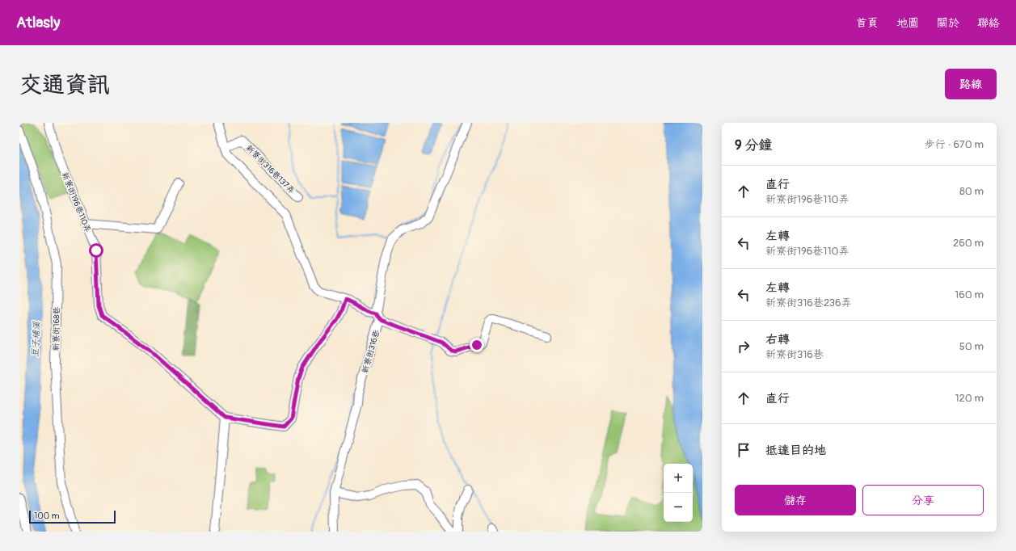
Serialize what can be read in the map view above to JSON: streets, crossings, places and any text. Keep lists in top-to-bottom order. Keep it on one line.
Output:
{"streets":{"street":["新寮街316巷137弄","新寮街196巷110弄","新寮街168巷","新寮街316巷"]},"water":["豆子埔溪"],"scale_bar":"100 m","page":{"header":"Atlasly","nav":["首頁","地圖","關於","聯絡"],"title":"交通資訊","buttons":["路線",["儲存","分享"]],"heading":["9 分鐘","步行 · 670 m"],"list":[["直行","新寮街196巷110弄","80 m"],["左轉","新寮街196巷110弄","260 m"],["左轉","新寮街316巷236弄","160 m"],["右轉","新寮街316巷","50 m"],["直行","120 m"],"抵達目的地"],"map_buttons":["+","−"],"scale":"100 m"}}
